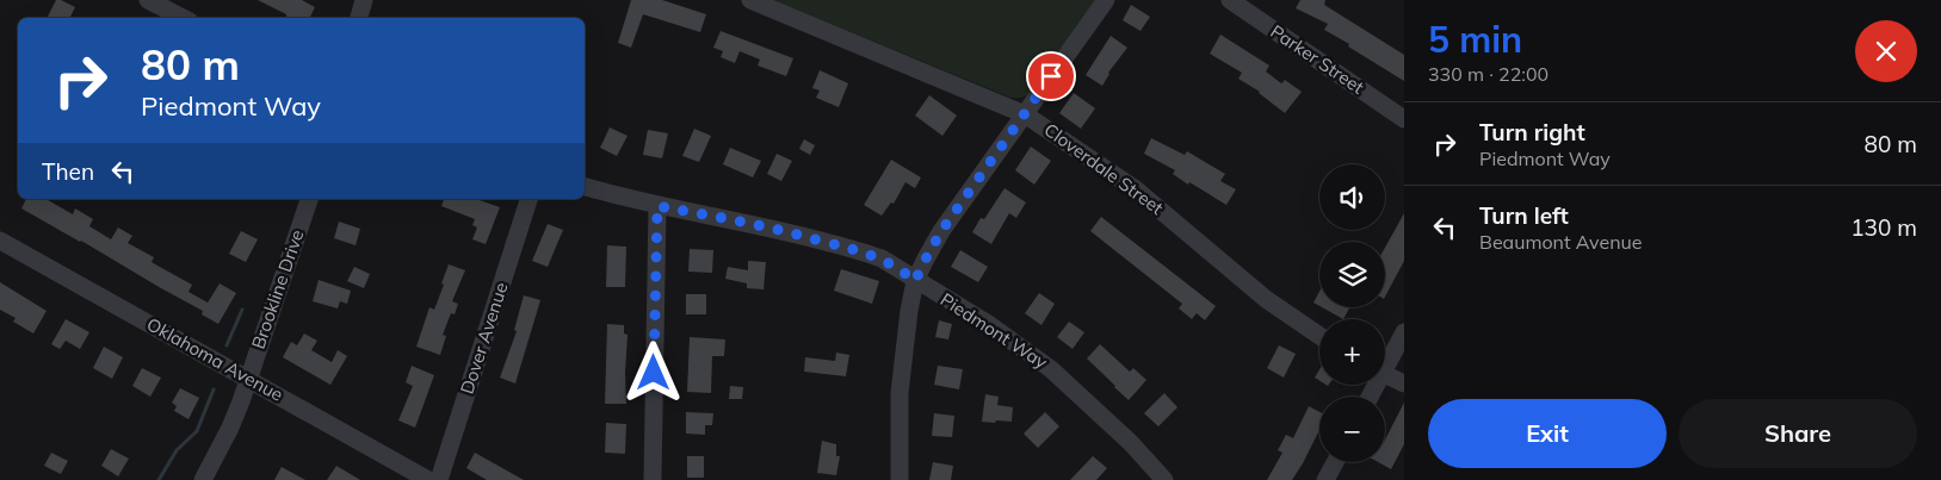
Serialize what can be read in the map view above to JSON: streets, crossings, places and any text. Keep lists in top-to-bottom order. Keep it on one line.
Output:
{"streets":{"street":["Parker Street","Cloverdale Street","Brookline Drive","Piedmont Way","Dover Avenue","Oklahoma Avenue"]},"crossings":[["Brookline Drive","Oklahoma Avenue"]],"page":{"heading":["5 min","330 m · 22:00"],"turn":["80 m","Piedmont Way"],"list":[{"name":"Turn right","note":"Piedmont Way","value":"80 m"},{"name":"Turn left","note":"Beaumont Avenue","value":"130 m"}],"then":"Then","map_buttons":["+","−"],"buttons":["Exit","Share"]}}
